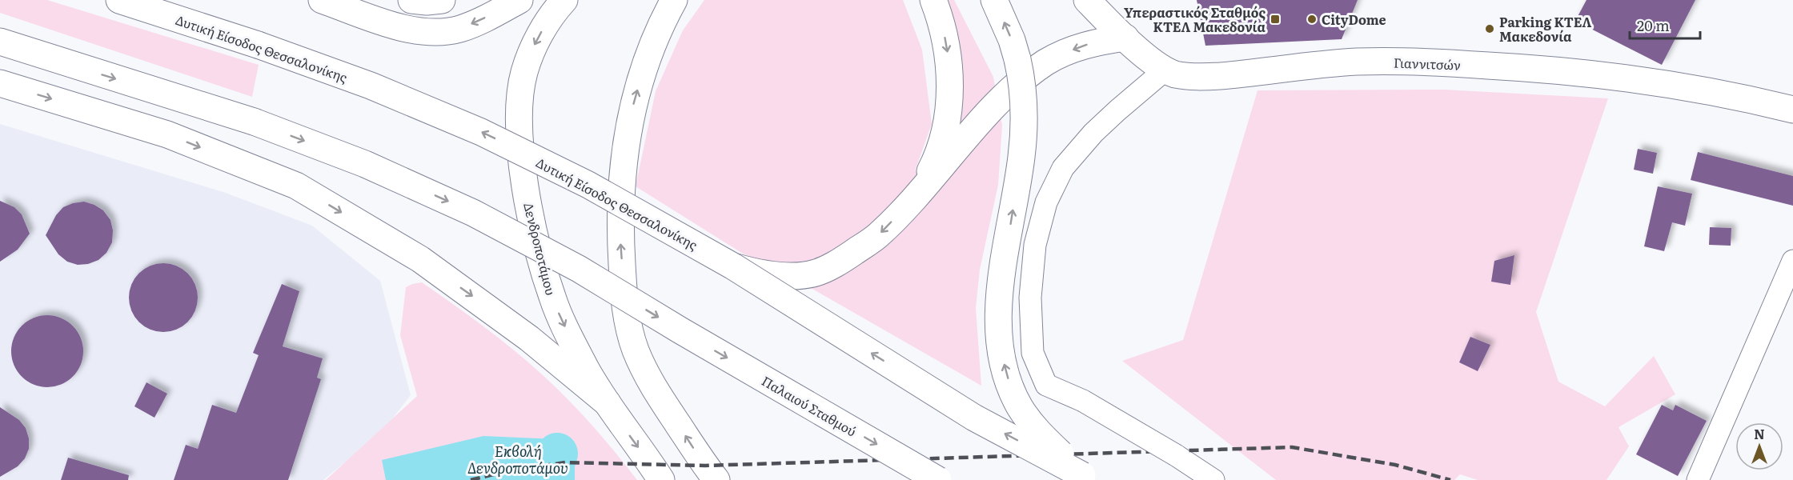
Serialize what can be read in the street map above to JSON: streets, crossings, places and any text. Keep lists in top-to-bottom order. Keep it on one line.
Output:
{"streets":{"main road":["Δυτική Είσοδος Θεσσαλονίκης","Γιαννιτσών","Δενδροποτάμου","Παλαιού Σταθμού"]},"water":["Εκβολή Δενδροποτάμου"],"places":{"transit":["Υπεραστικός Σταθμός ΚΤΕΛ Μακεδονία"],"other":["CityDome","Parking ΚΤΕΛ Μακεδονία"]},"scale_bar":"20 m","north":"top"}
